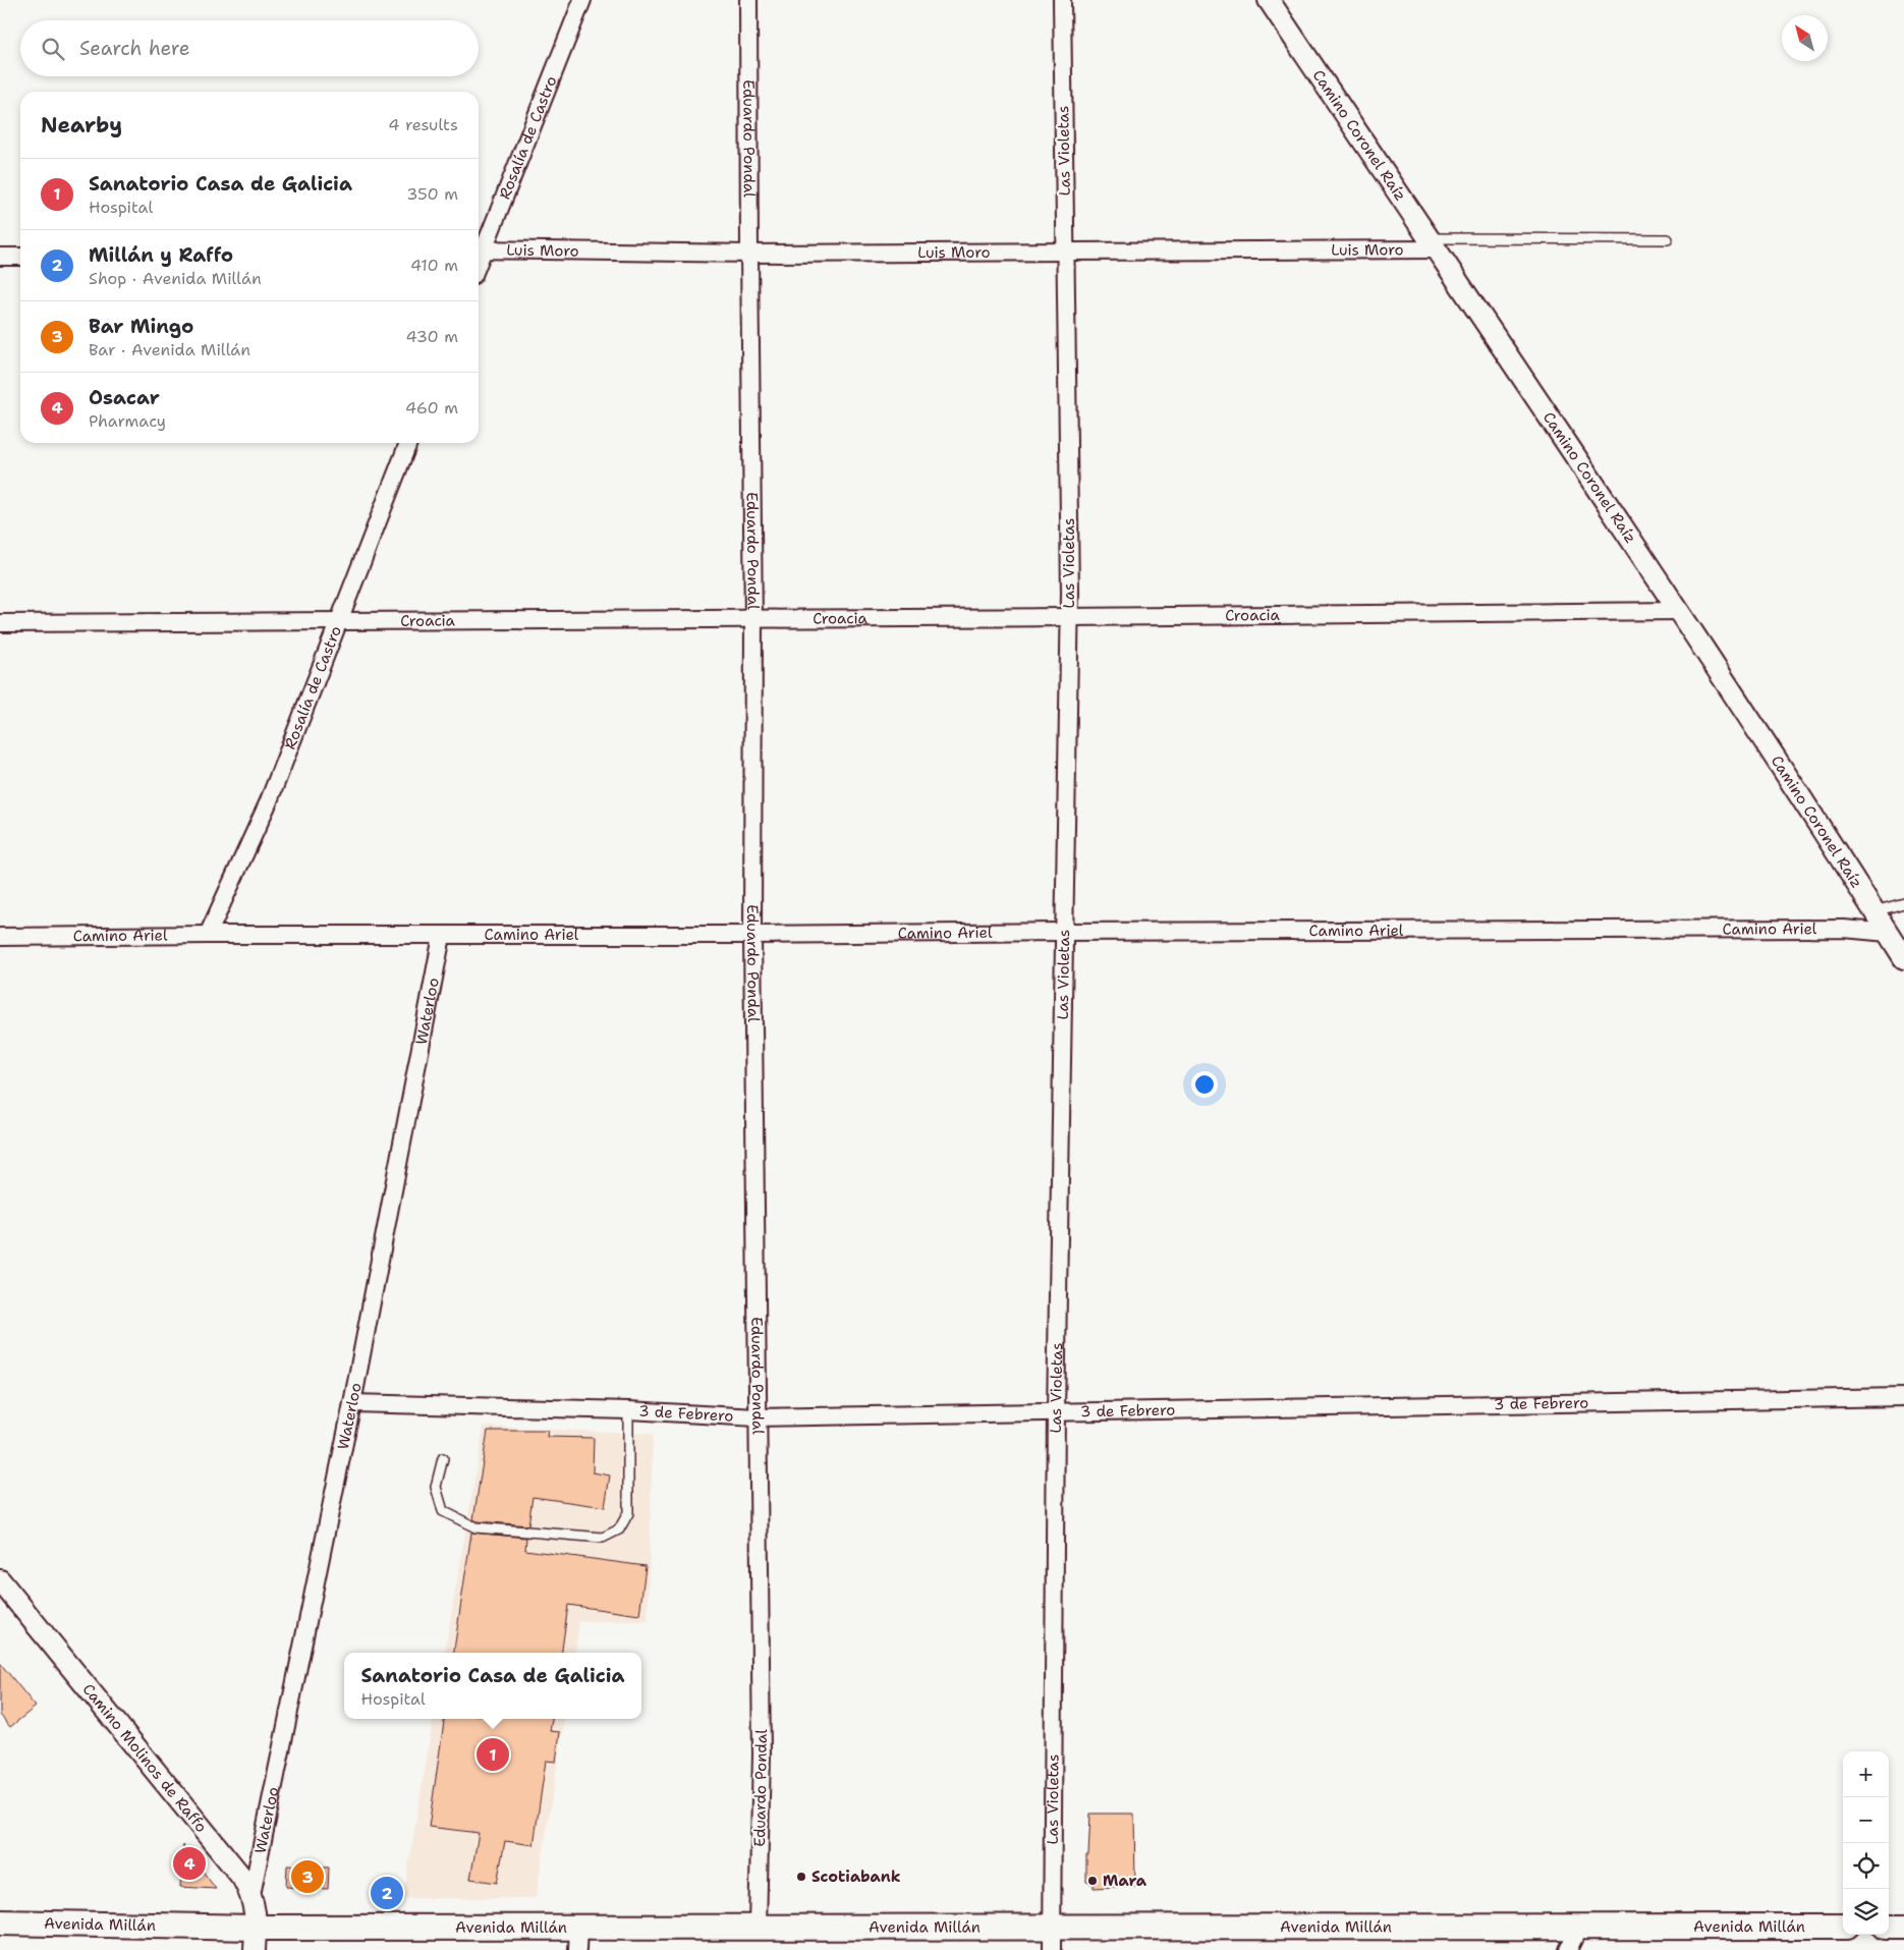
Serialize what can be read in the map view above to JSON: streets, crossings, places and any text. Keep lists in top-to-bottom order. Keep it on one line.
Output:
{"streets":{"main road":["Avenida Millán"],"street":["Camino Coronel Raíz","Rosalía de Castro","Eduardo Pondal","Las Violetas","Luis Moro","Croacia","Camino Ariel","Waterloo","3 de Febrero","Camino Molinos de Raffo"]},"crossings":[["Camino Coronel Raíz","Luis Moro"],["Camino Coronel Raíz","Croacia"],["Camino Coronel Raíz","Camino Ariel"],["Rosalía de Castro","Luis Moro"],["Rosalía de Castro","Croacia"],["Rosalía de Castro","Camino Ariel"],["Eduardo Pondal","Luis Moro"],["Eduardo Pondal","Croacia"],["Eduardo Pondal","Camino Ariel"],["Eduardo Pondal","3 de Febrero"],["Eduardo Pondal","Avenida Millán"],["Las Violetas","Luis Moro"],["Las Violetas","Croacia"],["Las Violetas","Camino Ariel"],["Las Violetas","3 de Febrero"],["Las Violetas","Avenida Millán"],["Camino Ariel","Waterloo"],["Waterloo","3 de Febrero"],["Waterloo","Camino Molinos de Raffo"],["Camino Molinos de Raffo","Avenida Millán"]],"places":["Scotiabank","Mara"],"north":"top left","page":{"search":"Search here","heading":["Nearby","4 results"],"list":[{"mark":"1","name":"Sanatorio Casa de Galicia","note":"Hospital","value":"350 m"},{"mark":"2","name":"Millán y Raffo","note":"Shop · Avenida Millán","value":"410 m"},{"mark":"3","name":"Bar Mingo","note":"Bar · Avenida Millán","value":"430 m"},{"mark":"4","name":"Osacar","note":"Pharmacy","value":"460 m"}],"popup":["Sanatorio Casa de Galicia","Hospital"],"pins":["1","4","3","2"],"map_buttons":["+","−"]}}
